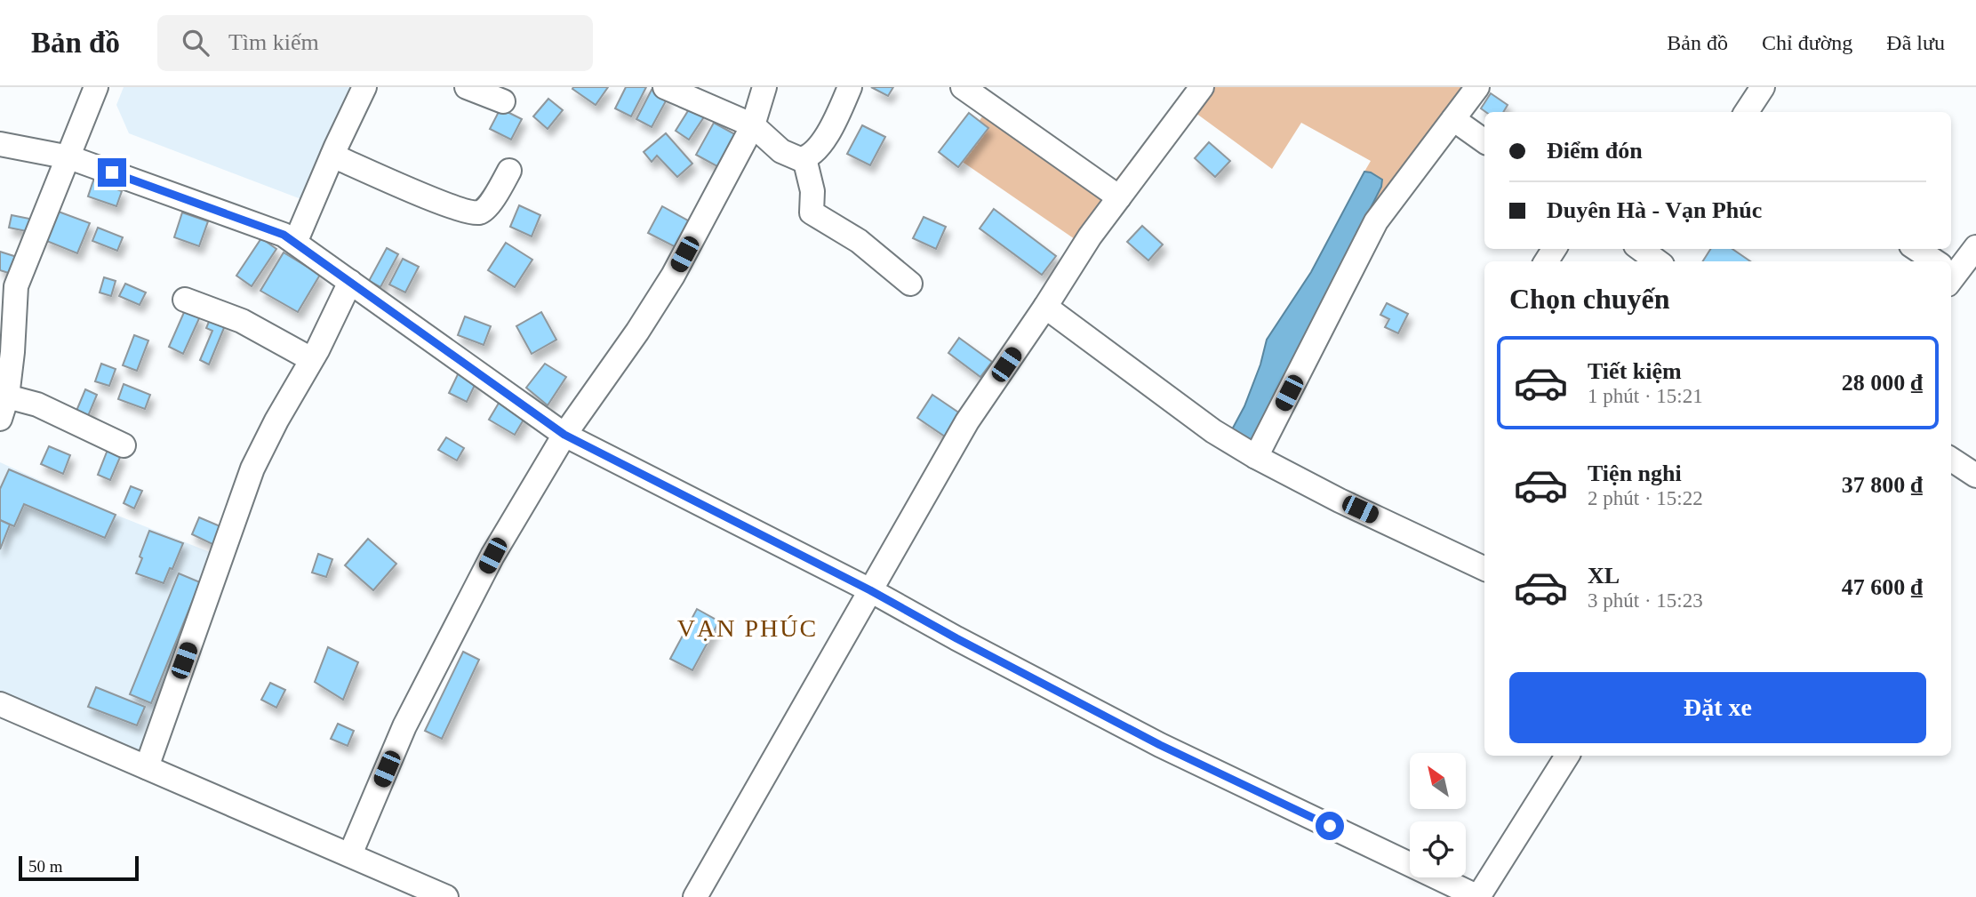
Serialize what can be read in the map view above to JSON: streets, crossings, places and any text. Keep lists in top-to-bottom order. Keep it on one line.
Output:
{"districts":["VẠN PHÚC"],"scale_bar":"50 m","north":"top left","page":{"header":"Bản đồ","search":"Tìm kiếm","nav":["Bản đồ","Chỉ đường","Đã lưu"],"banner":["Điểm đón","Duyên Hà - Vạn Phúc"],"heading":"Chọn chuyến","list":[{"name":"Tiết kiệm","note":"1 phút · 15:21","value":"28 000 ₫"},{"name":"Tiện nghi","note":"2 phút · 15:22","value":"37 800 ₫"},{"name":"XL","note":"3 phút · 15:23","value":"47 600 ₫"}],"buttons":"Đặt xe","scale":"50 m"}}
